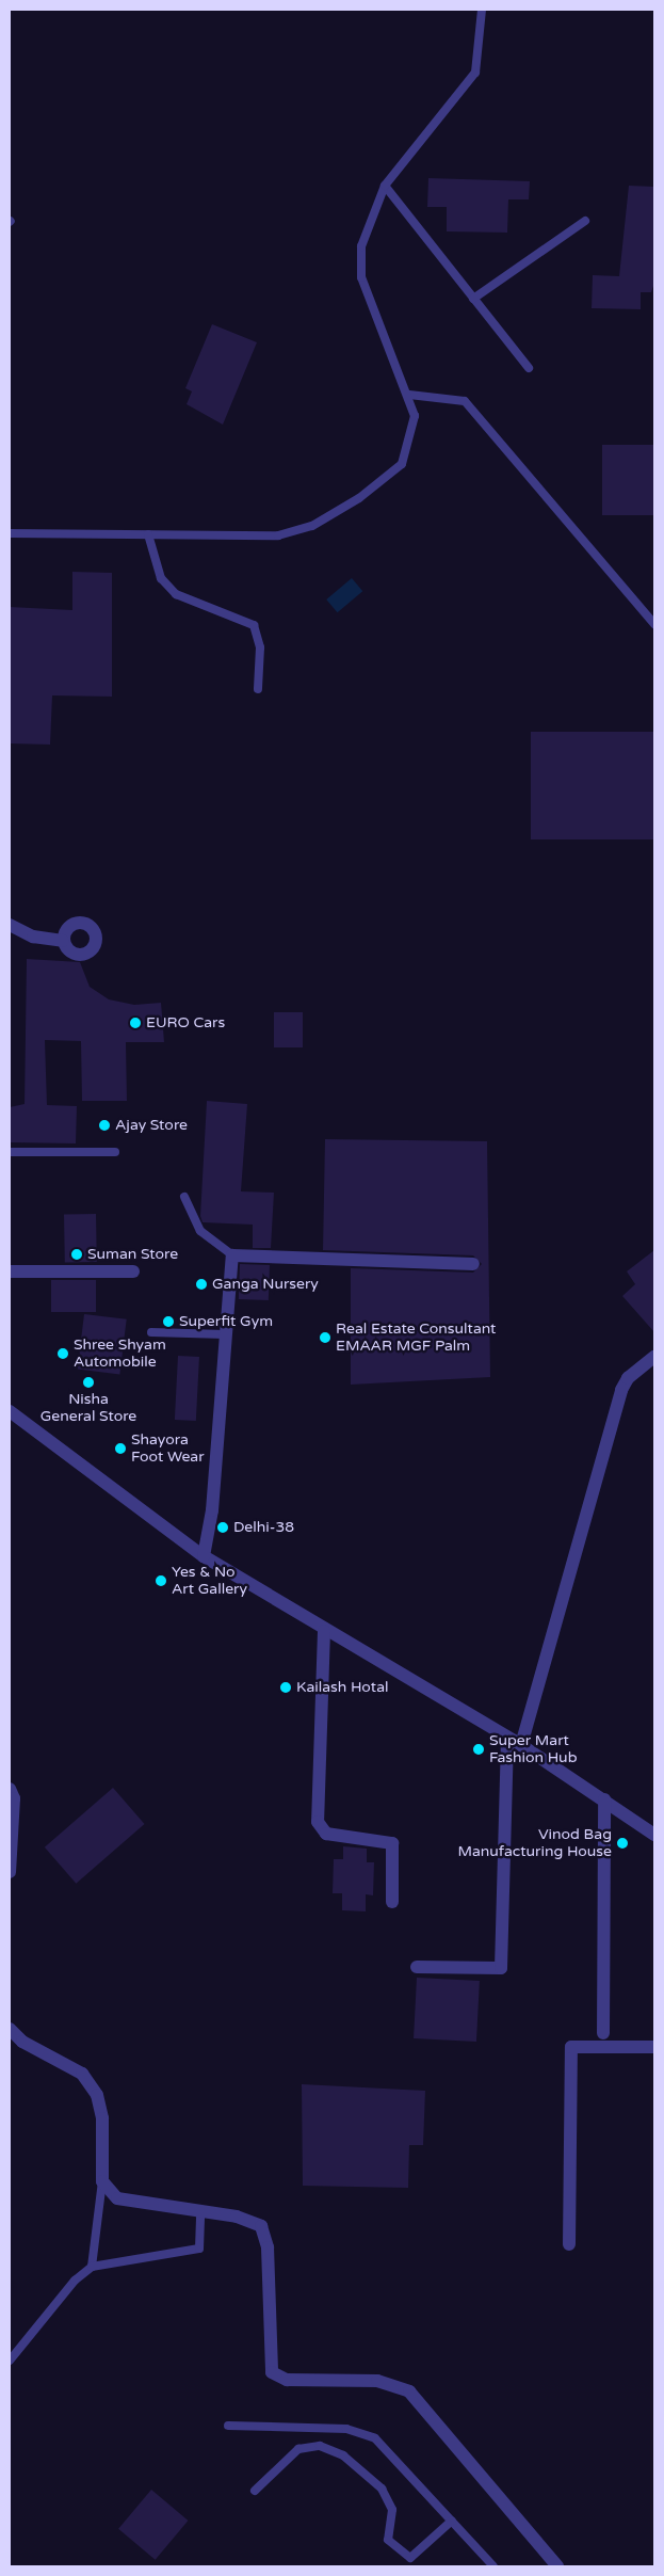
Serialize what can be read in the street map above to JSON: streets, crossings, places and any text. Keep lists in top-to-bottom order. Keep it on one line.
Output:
{"places":["EURO Cars","Ajay Store","Suman Store","Ganga Nursery","Superfit Gym","Real Estate Consultant EMAAR MGF Palm","Shree Shyam Automobile","Nisha General Store","Shayora Foot Wear","Delhi-38","Yes & No Art Gallery","Kailash Hotal","Super Mart Fashion Hub","Vinod Bag Manufacturing House"]}
